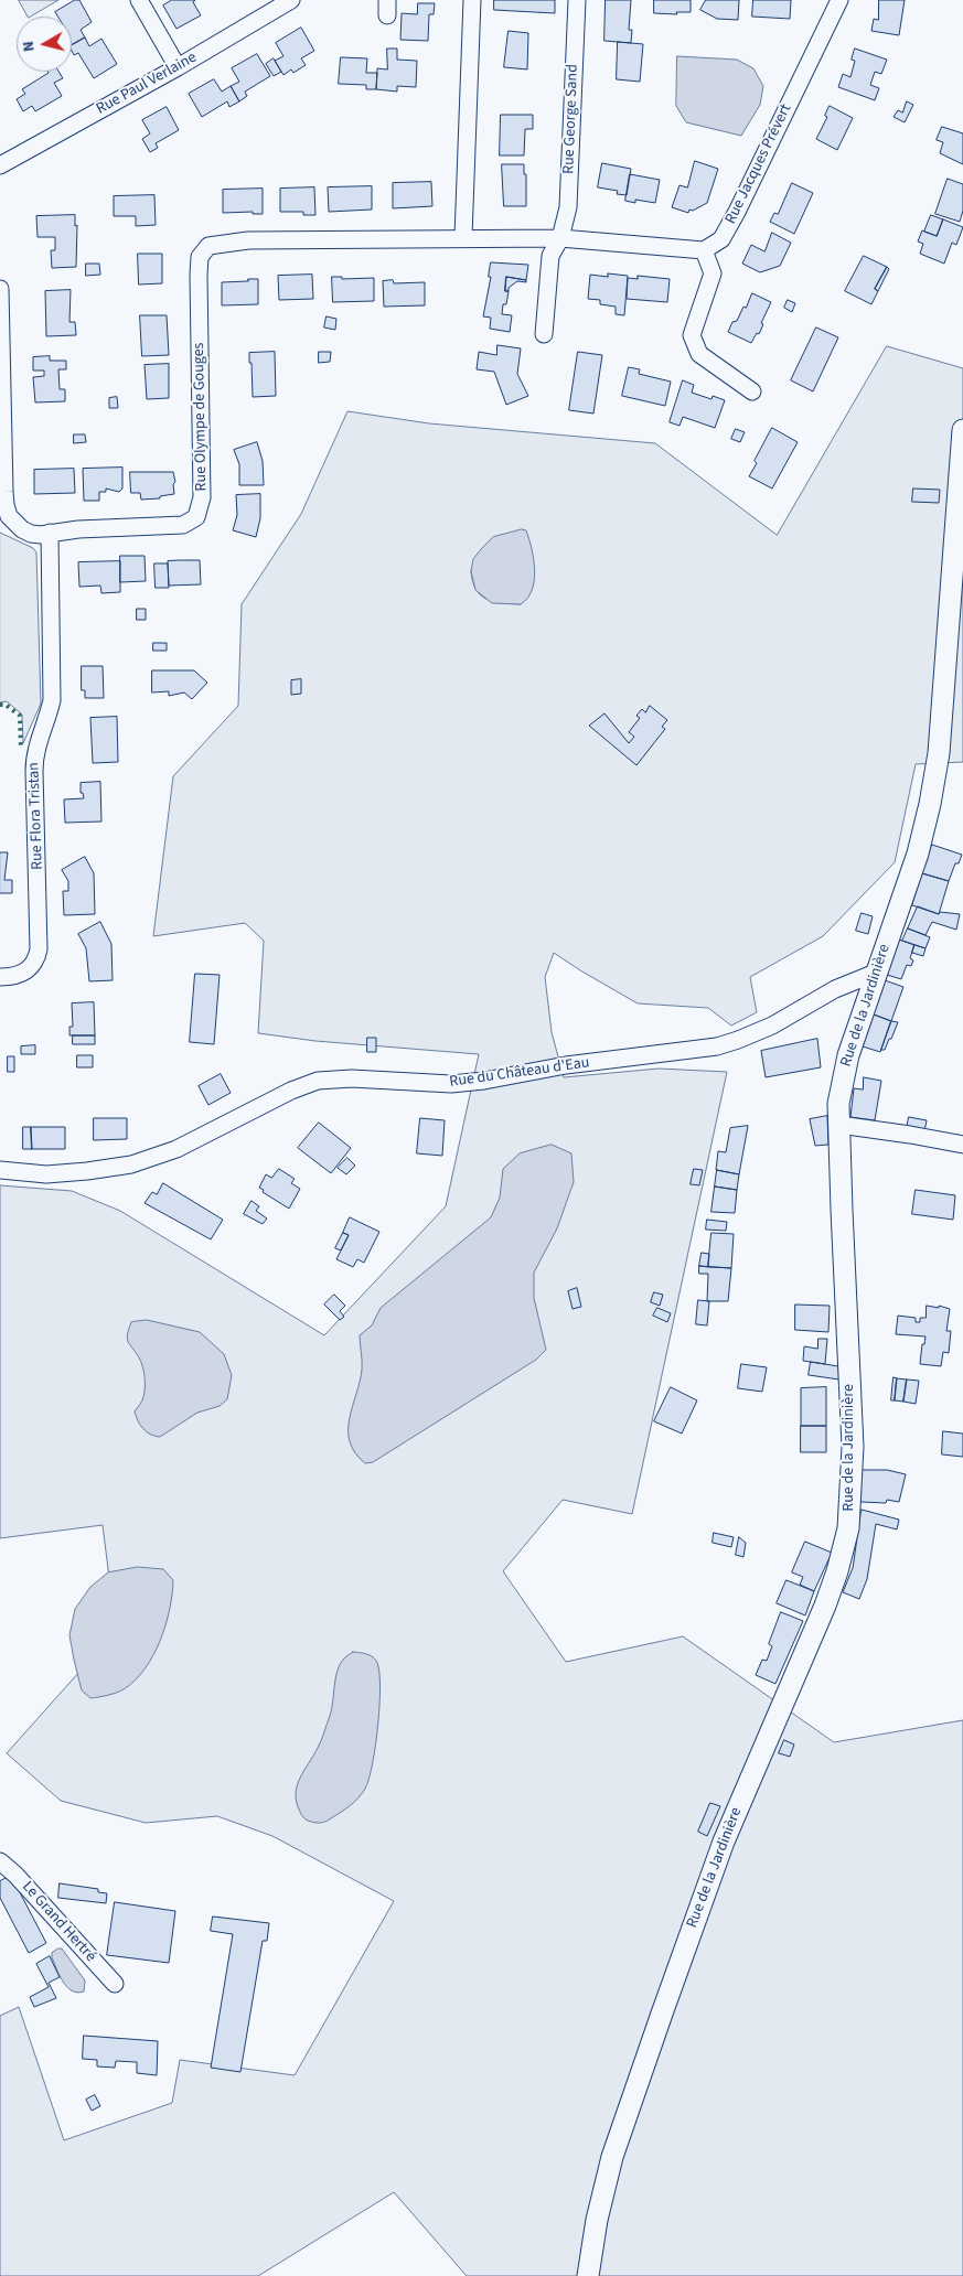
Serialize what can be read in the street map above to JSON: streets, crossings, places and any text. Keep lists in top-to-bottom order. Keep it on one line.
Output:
{"streets":{"street":["Rue Paul Verlaine","Rue George Sand","Rue Jacques Prévert","Rue Olympe de Gouges","Rue Flora Tristan","Rue de la Jardinière","Rue du Château d'Eau","Le Grand Hertré"]},"crossings":[["Rue George Sand","Rue Olympe de Gouges"],["Rue Olympe de Gouges","Rue Flora Tristan"],["Rue de la Jardinière","Rue du Château d'Eau"]],"north":"left"}
